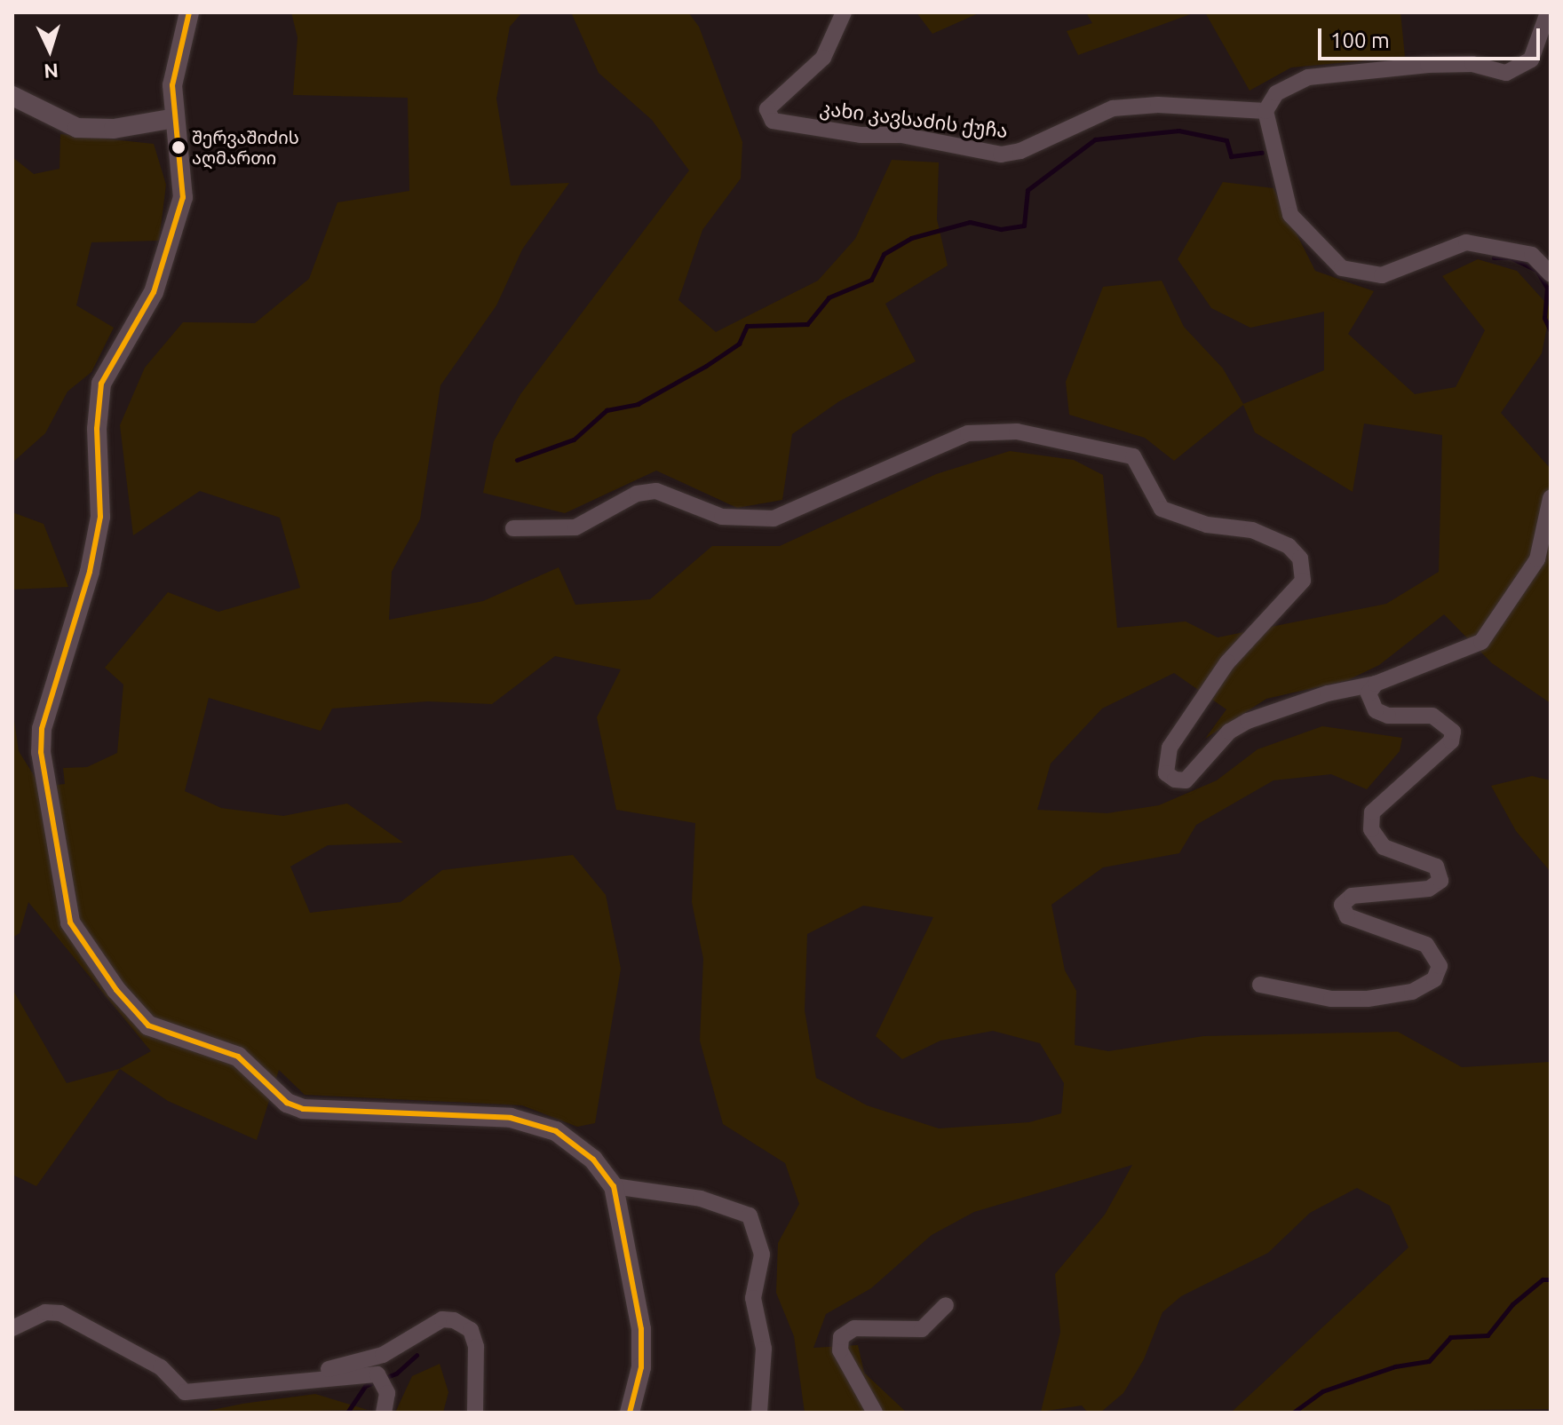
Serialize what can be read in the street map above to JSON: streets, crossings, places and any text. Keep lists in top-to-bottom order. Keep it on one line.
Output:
{"streets":{"street":["კახი კავსაძის ქუჩა"]},"places":["შერვაშიძის აღმართი"],"scale_bar":"100 m","north":"bottom"}
